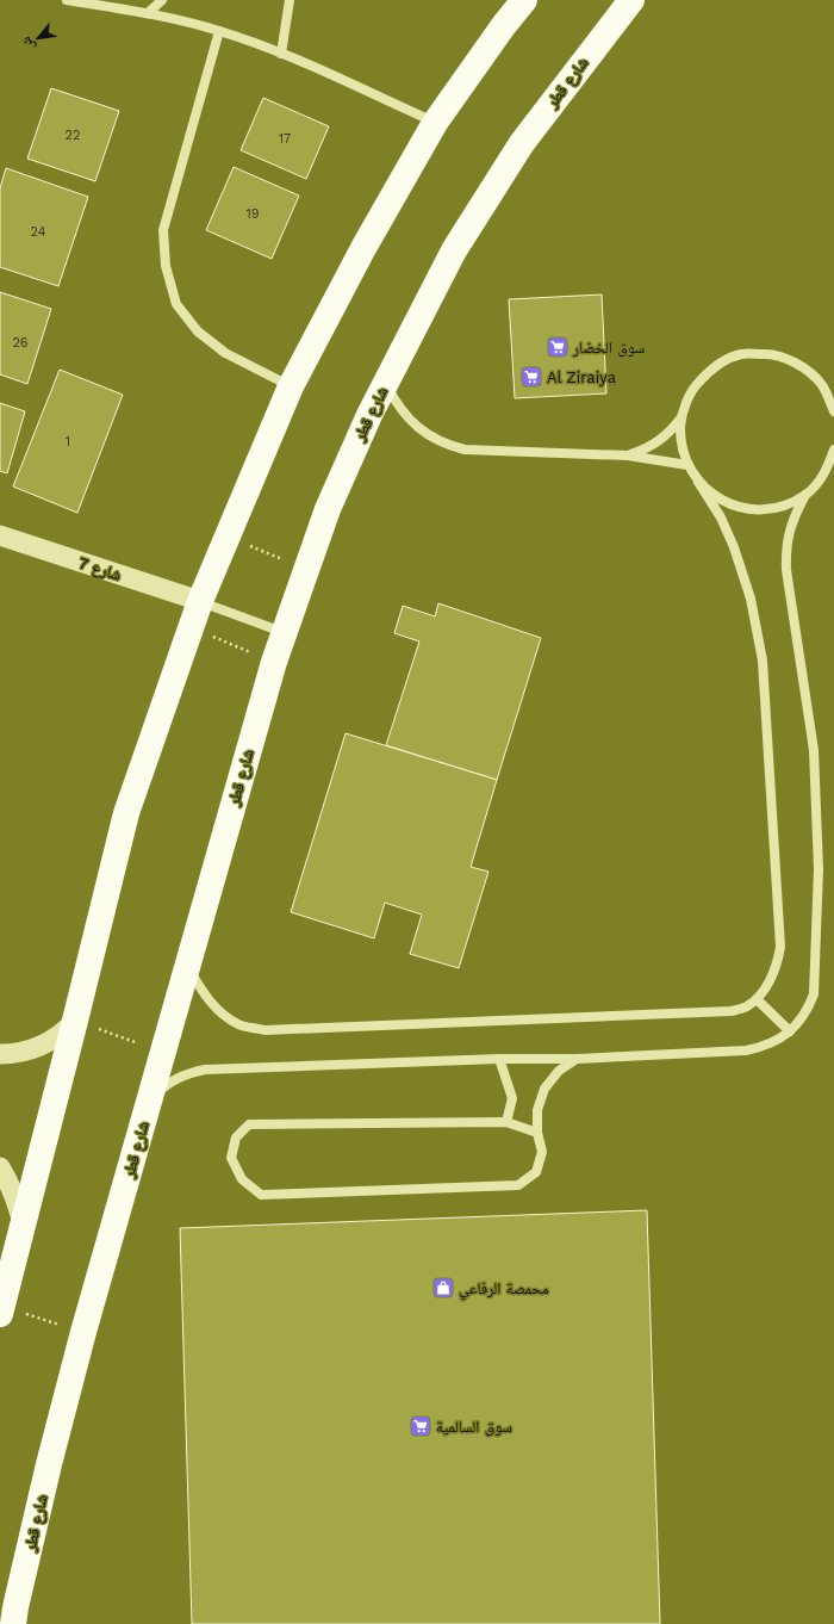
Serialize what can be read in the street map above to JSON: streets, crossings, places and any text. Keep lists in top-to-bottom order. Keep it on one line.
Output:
{"streets":{"main road":["شارع قطر"],"street":["شارع 7"]},"places":{"supermarket":["سوق الخضار","Al Ziraiya","سوق السالمية"],"shop":["محمصة الرفاعي"]},"house_numbers":["22","17","19","24","26","1"],"north":"bottom left"}
